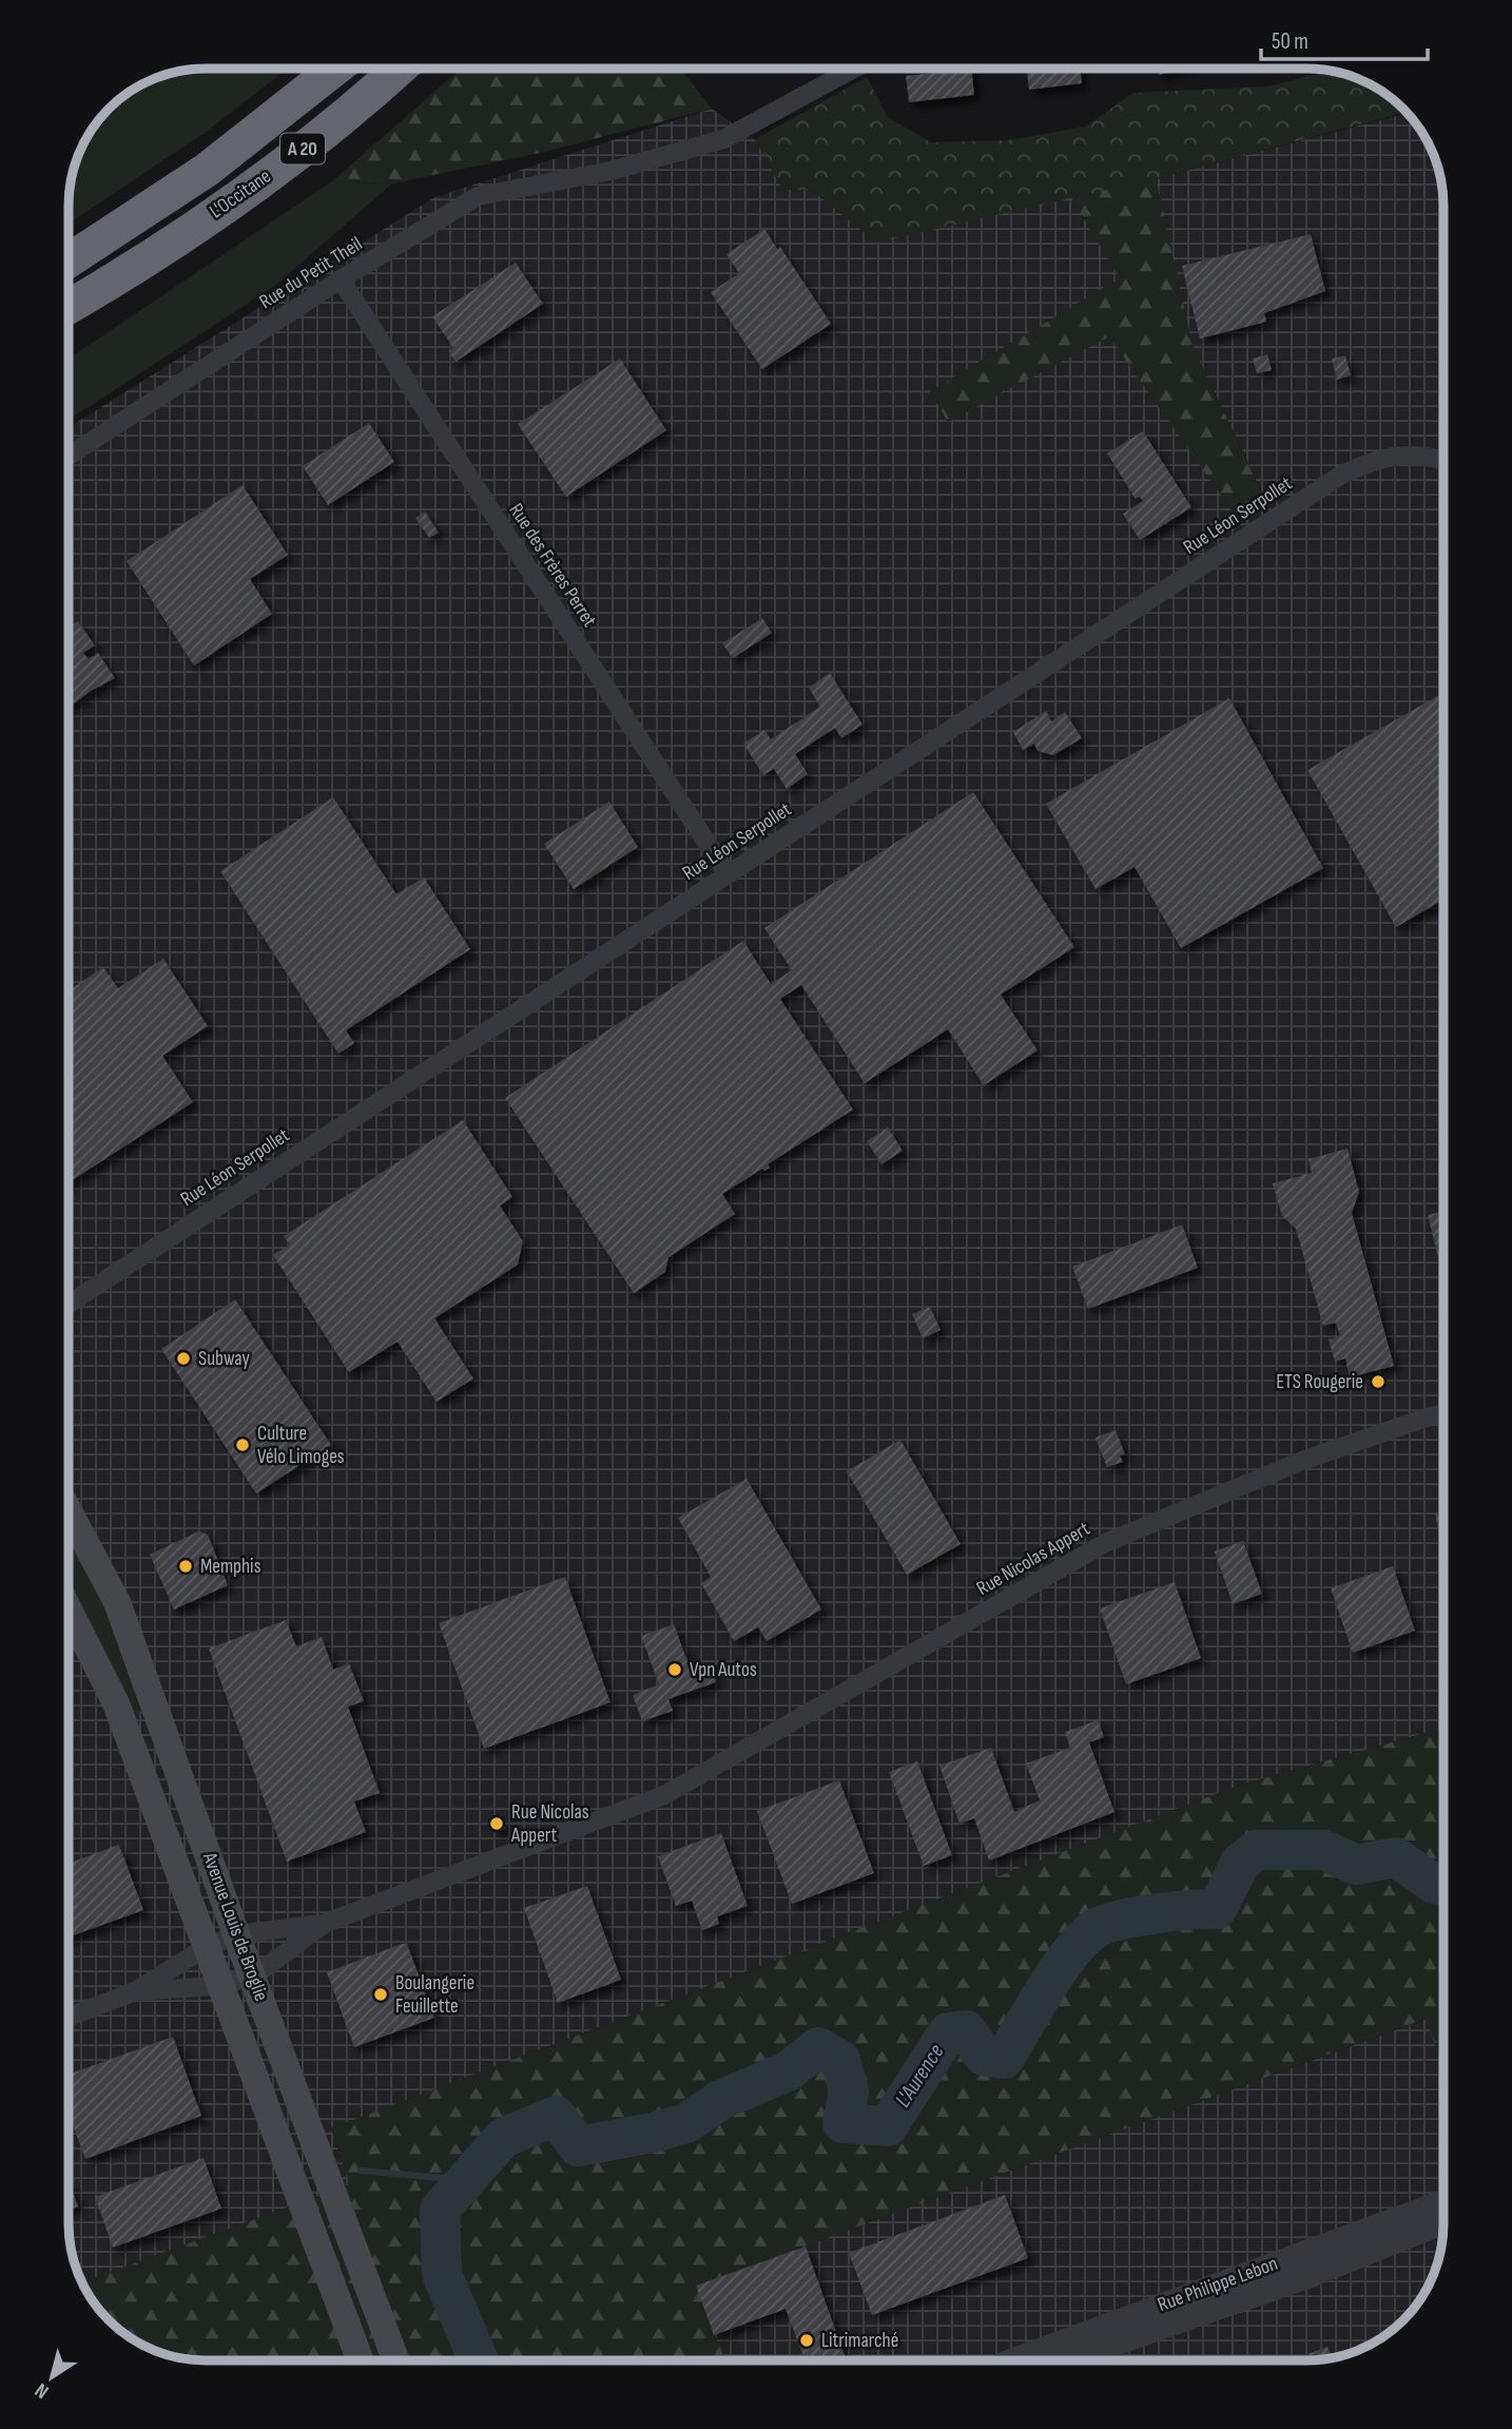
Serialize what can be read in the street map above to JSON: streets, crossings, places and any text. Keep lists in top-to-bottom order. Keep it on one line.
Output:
{"streets":{"highway":["A 20","L'Occitane"],"main road":["Avenue Louis de Broglie"],"street":["Rue du Petit Theil","Rue Léon Serpollet","Rue des Frères Perret","Rue Nicolas Appert","Rue Philippe Lebon"]},"crossings":[["Rue du Petit Theil","Rue des Frères Perret"],["Rue Léon Serpollet","Rue des Frères Perret"],["Rue Nicolas Appert","Avenue Louis de Broglie"]],"water":["L'Aurence"],"places":["Subway","ETS Rougerie","Culture Vélo Limoges","Memphis","Vpn Autos","Rue Nicolas Appert","Boulangerie Feuillette","Litrimarché"],"scale_bar":"50 m","north":"bottom left"}
